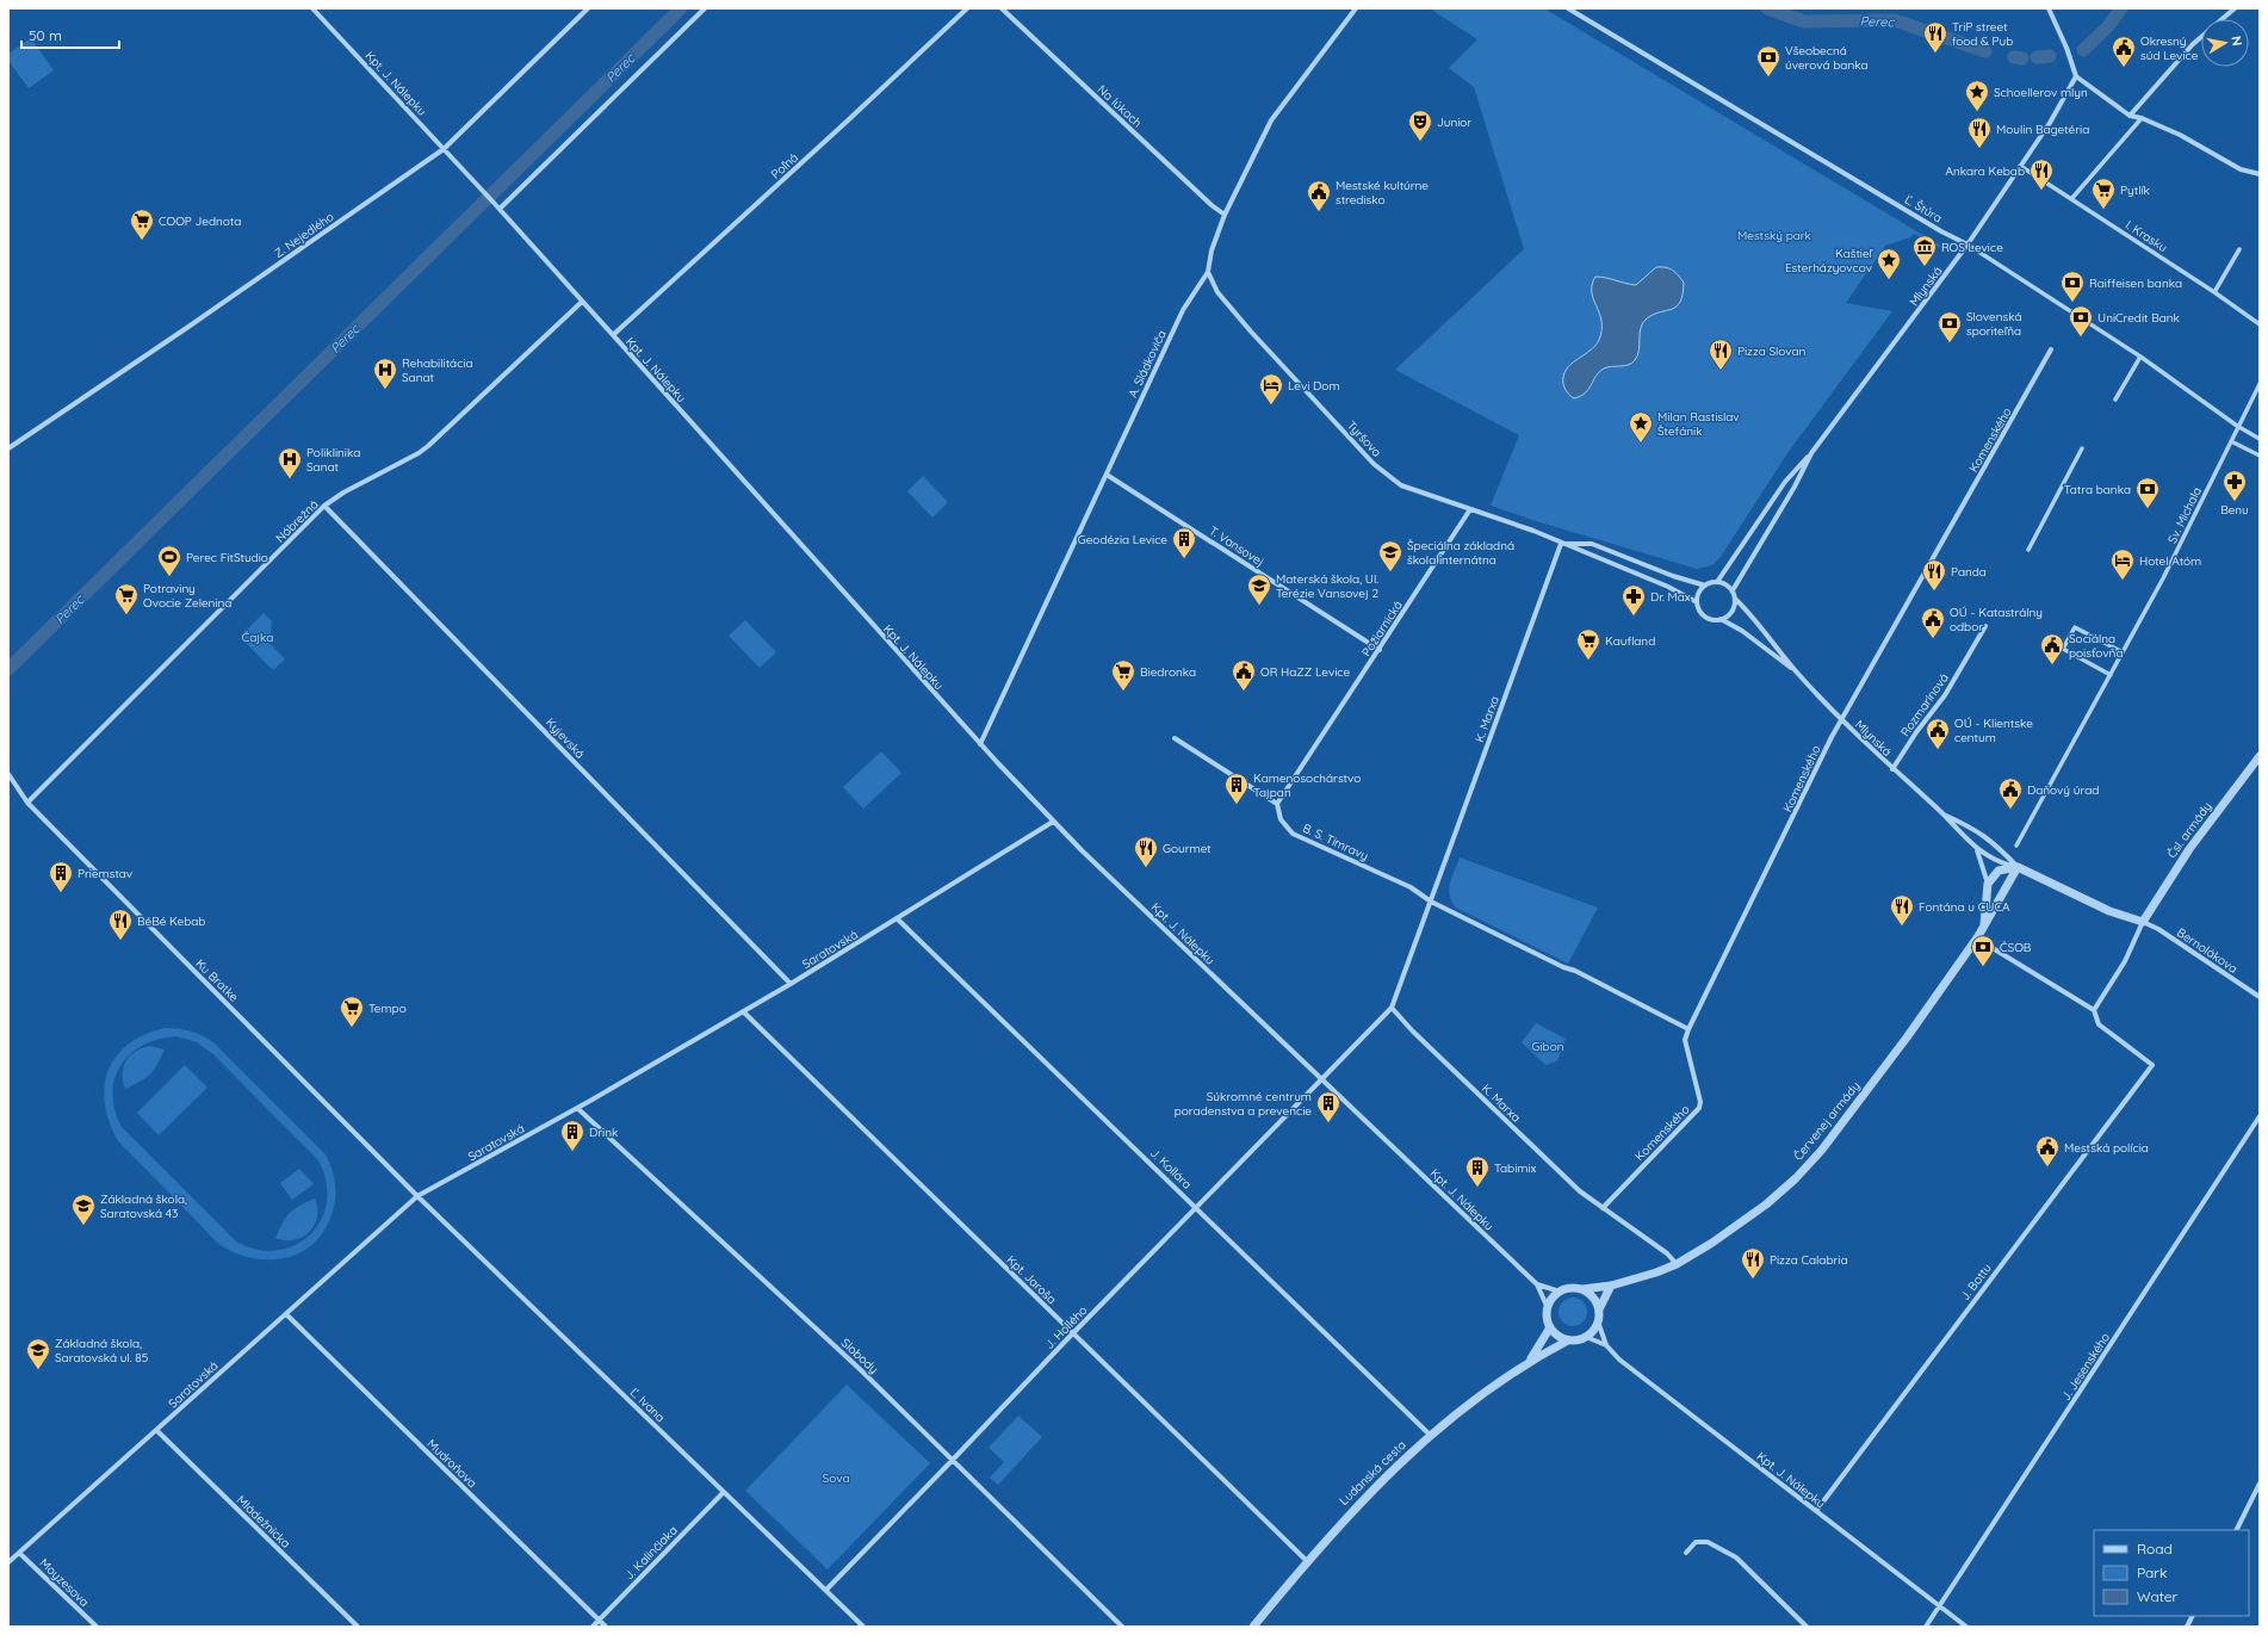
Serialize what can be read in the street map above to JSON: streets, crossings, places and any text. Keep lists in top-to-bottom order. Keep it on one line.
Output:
{"streets":{"street":["Kpt. J. Nálepku","Na lúkach","Poľná","Ľ. Štúra","Z. Nejedlého","I. Krasku","Mlynská","A. Sládkoviča","Tyršova","Komenského","Sv. Michala","Nábrežná","T. Vansovej","Požiarnická","Rozmarínová","K. Marxa","Kyjevská","Čsl. armády","B. S. Timravy","Saratovská","Bernolákova","Ku Bratke","Červenej armády","J. Kollára","Kpt. Jaroša","J. Bottu","J. Hollého","Slobody","J. Jesenského","Ľ. Ivana","Mudroňova","Ludanská cesta","Mládežnícka","J. Kalinčiaka","Moyzesova"]},"crossings":[["Kpt. J. Nálepku","Poľná"],["Kpt. J. Nálepku","Z. Nejedlého"],["Kpt. J. Nálepku","A. Sládkoviča"],["Kpt. J. Nálepku","Nábrežná"],["Kpt. J. Nálepku","K. Marxa"],["Kpt. J. Nálepku","Saratovská"],["Kpt. J. Nálepku","Červenej armády"],["Kpt. J. Nálepku","J. Bottu"],["Kpt. J. Nálepku","J. Hollého"],["Kpt. J. Nálepku","J. Jesenského"],["Kpt. J. Nálepku","Ludanská cesta"],["Na lúkach","A. Sládkoviča"],["Ľ. Štúra","Mlynská"],["Ľ. Štúra","Sv. Michala"],["I. Krasku","Mlynská"],["Mlynská","Tyršova"],["Mlynská","Komenského"],["Mlynská","Rozmarínová"],["Mlynská","Červenej armády"],["A. Sládkoviča","Tyršova"],["A. Sládkoviča","T. Vansovej"],["Tyršova","Požiarnická"],["Tyršova","K. Marxa"],["Komenského","K. Marxa"],["Nábrežná","Kyjevská"],["Nábrežná","Ku Bratke"],["T. Vansovej","Požiarnická"],["Požiarnická","B. S. Timravy"],["K. Marxa","B. S. Timravy"],["K. Marxa","Červenej armády"],["K. Marxa","J. Hollého"],["Kyjevská","Saratovská"],["Čsl. armády","Bernolákova"],["Saratovská","Ku Bratke"],["Saratovská","J. Kollára"],["Saratovská","Kpt. Jaroša"],["Saratovská","Slobody"],["Saratovská","Ľ. Ivana"],["Saratovská","Mudroňova"],["Saratovská","Mládežnícka"],["Saratovská","Moyzesova"],["Ku Bratke","Ľ. Ivana"],["Červenej armády","Ludanská cesta"],["J. Kollára","J. Hollého"],["J. Kollára","Ludanská cesta"],["Kpt. Jaroša","J. Hollého"],["Kpt. Jaroša","Ludanská cesta"],["J. Hollého","Slobody"],["J. Hollého","Ľ. Ivana"],["Ľ. Ivana","J. Kalinčiaka"],["Mudroňova","J. Kalinčiaka"]],"water":["Perec"],"parks":["Mestský park","Čajka","Gibon","Sova"],"places":{"restaurant":["TriP street food & Pub","Moulin Bagetéria","Ankara Kebab","Pizza Slovan","Panda","Gourmet","Fontána u CUCA","BéBé Kebab","Pizza Calabria"],"public building":["Okresný súd Levice","Mestské kultúrne stredisko","OÚ - Katastrálny odbor","Sociálna poisťovňa","OR HaZZ Levice","OÚ - Klientske centum","Daňový úrad","Mestská polícia"],"bank":["Všeobecná úverová banka","Raiffeisen banka","UniCredit Bank","Slovenská sporiteľňa","Tatra banka","ČSOB"],"place":["Schoellerov mlyn","Kaštieľ Esterházyovcov","Milan Rastislav Štefánik"],"theatre":["Junior"],"supermarket":["Pytlík","COOP Jednota","Potraviny Ovocie Zelenina","Kaufland","Biedronka","Tempo"],"museum":["ROS Levice"],"hospital":["Rehabilitácia Sanat","Poliklinika Sanat"],"hotel":["Levi Dom","Hotel Atóm"],"pharmacy":["Benu","Dr. Max"],"building":["Geodézia Levice","Kamenosochárstvo Tajpan","Priemstav","Súkromné centrum poradenstva a prevencie","Drink","Tabimix"],"school or university":["Špeciálna základná škola internátna","Materská škola, Ul. Terézie Vansovej 2","Základná škola, Saratovská 43","Základná škola, Saratovská ul. 85"],"sports":["Perec FitStudio"]},"legend":["Road","Park","Water"],"scale_bar":"50 m","north":"right"}
